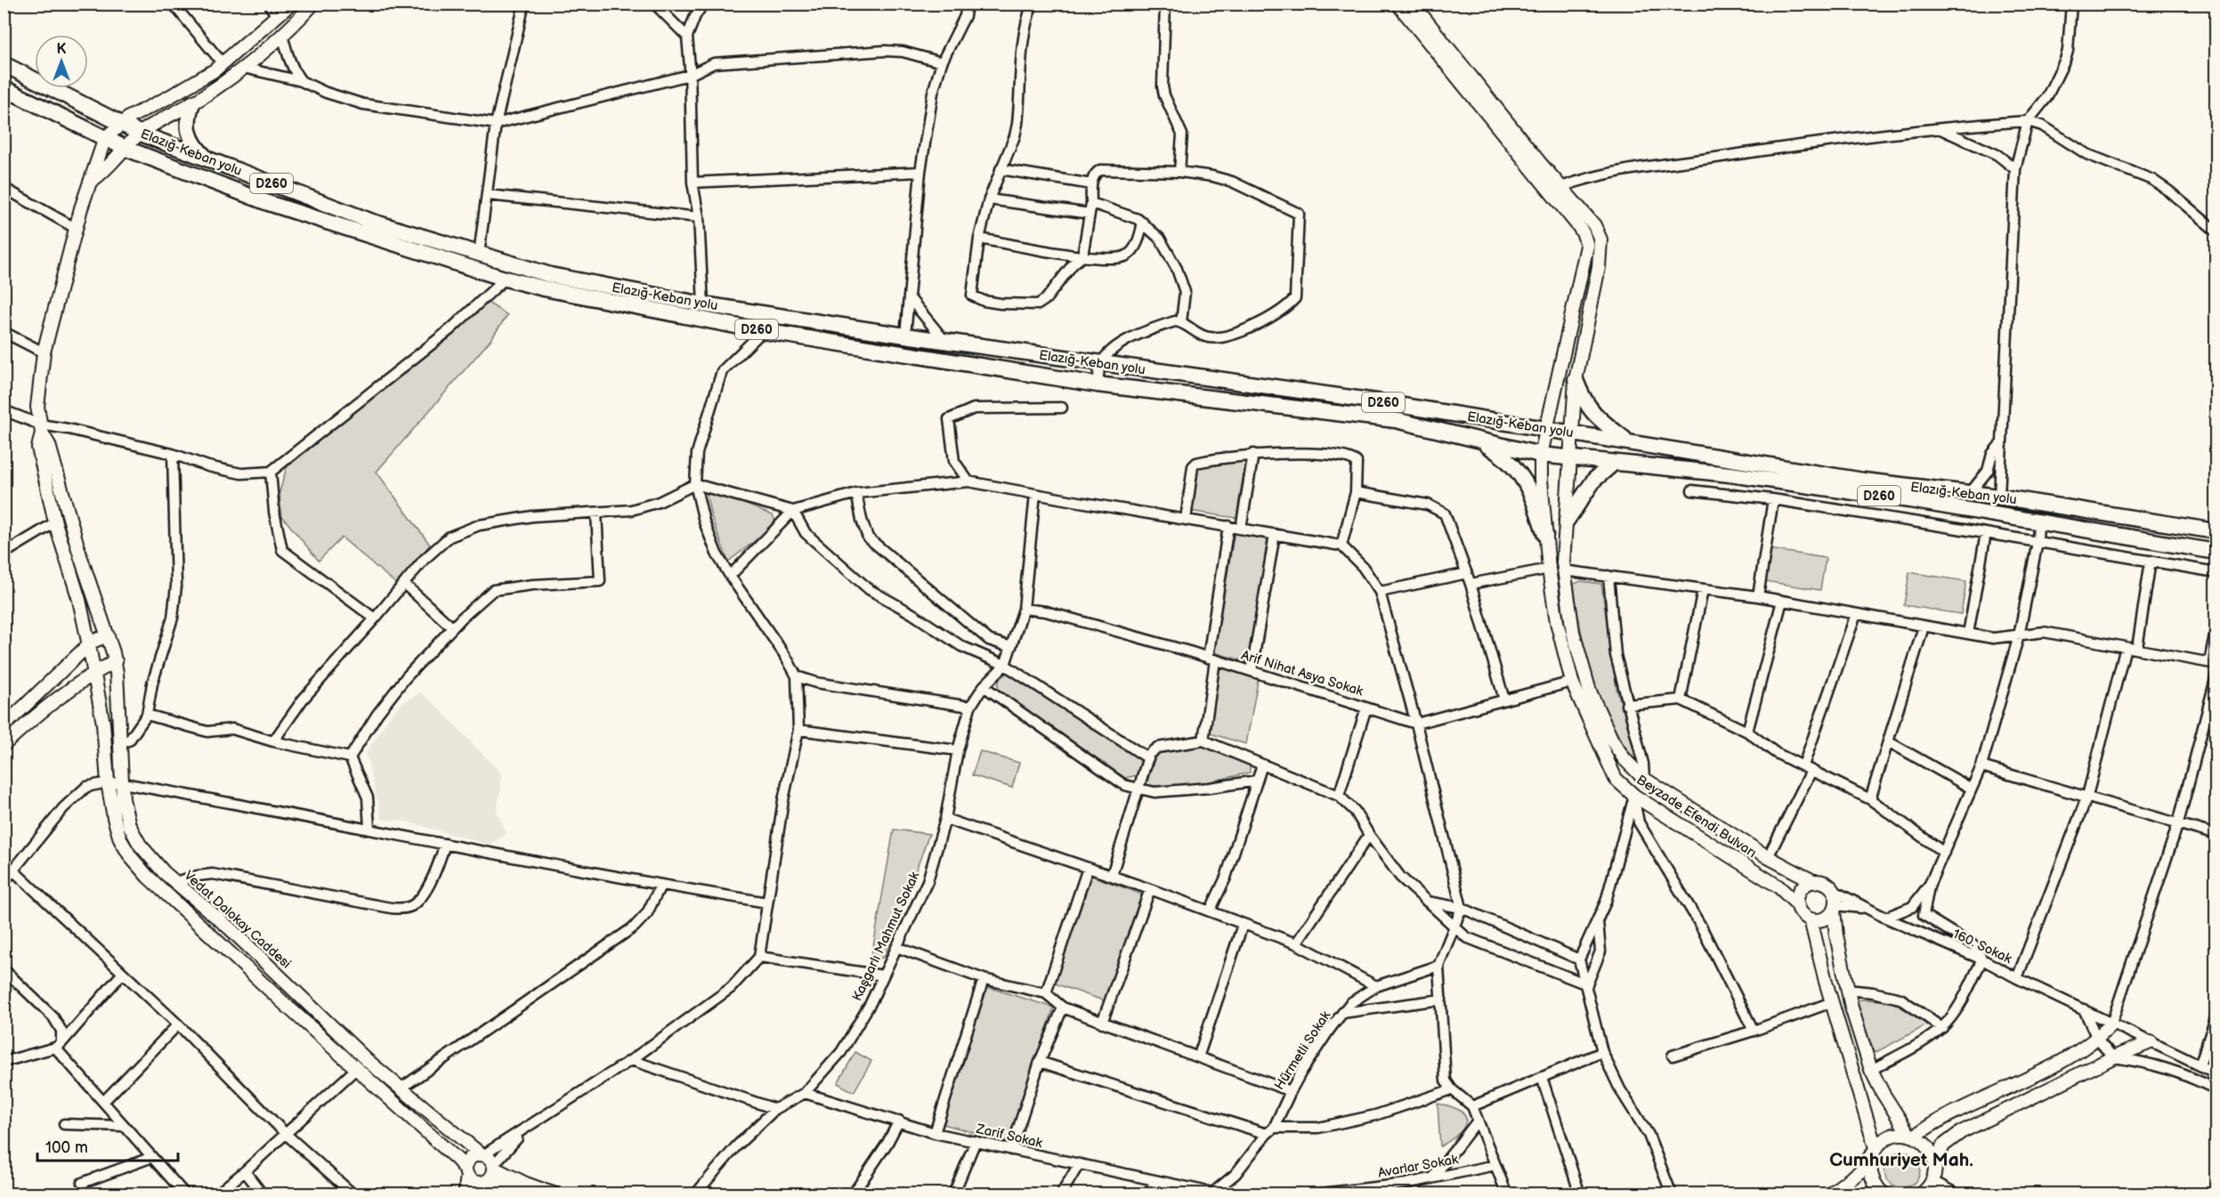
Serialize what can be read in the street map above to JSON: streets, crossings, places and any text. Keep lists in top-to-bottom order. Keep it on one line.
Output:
{"streets":{"highway":["Elazığ-Keban yolu","D260"],"main road":["Beyzade Efendi Bulvarı","Vedat Dalokay Caddesi"],"street":["Arif Nihat Asya Sokak","Kaşgarlı Mahmut Sokak","160. Sokak","Hürmetli Sokak","Zarif Sokak","Avarlar Sokak"]},"crossings":[["Elazığ-Keban yolu","Beyzade Efendi Bulvarı"],["Arif Nihat Asya Sokak","Kaşgarlı Mahmut Sokak"],["Beyzade Efendi Bulvarı","160. Sokak"],["Kaşgarlı Mahmut Sokak","Zarif Sokak"],["Hürmetli Sokak","Zarif Sokak"]],"districts":["Cumhuriyet Mah."],"scale_bar":"100 m","north":"top"}
